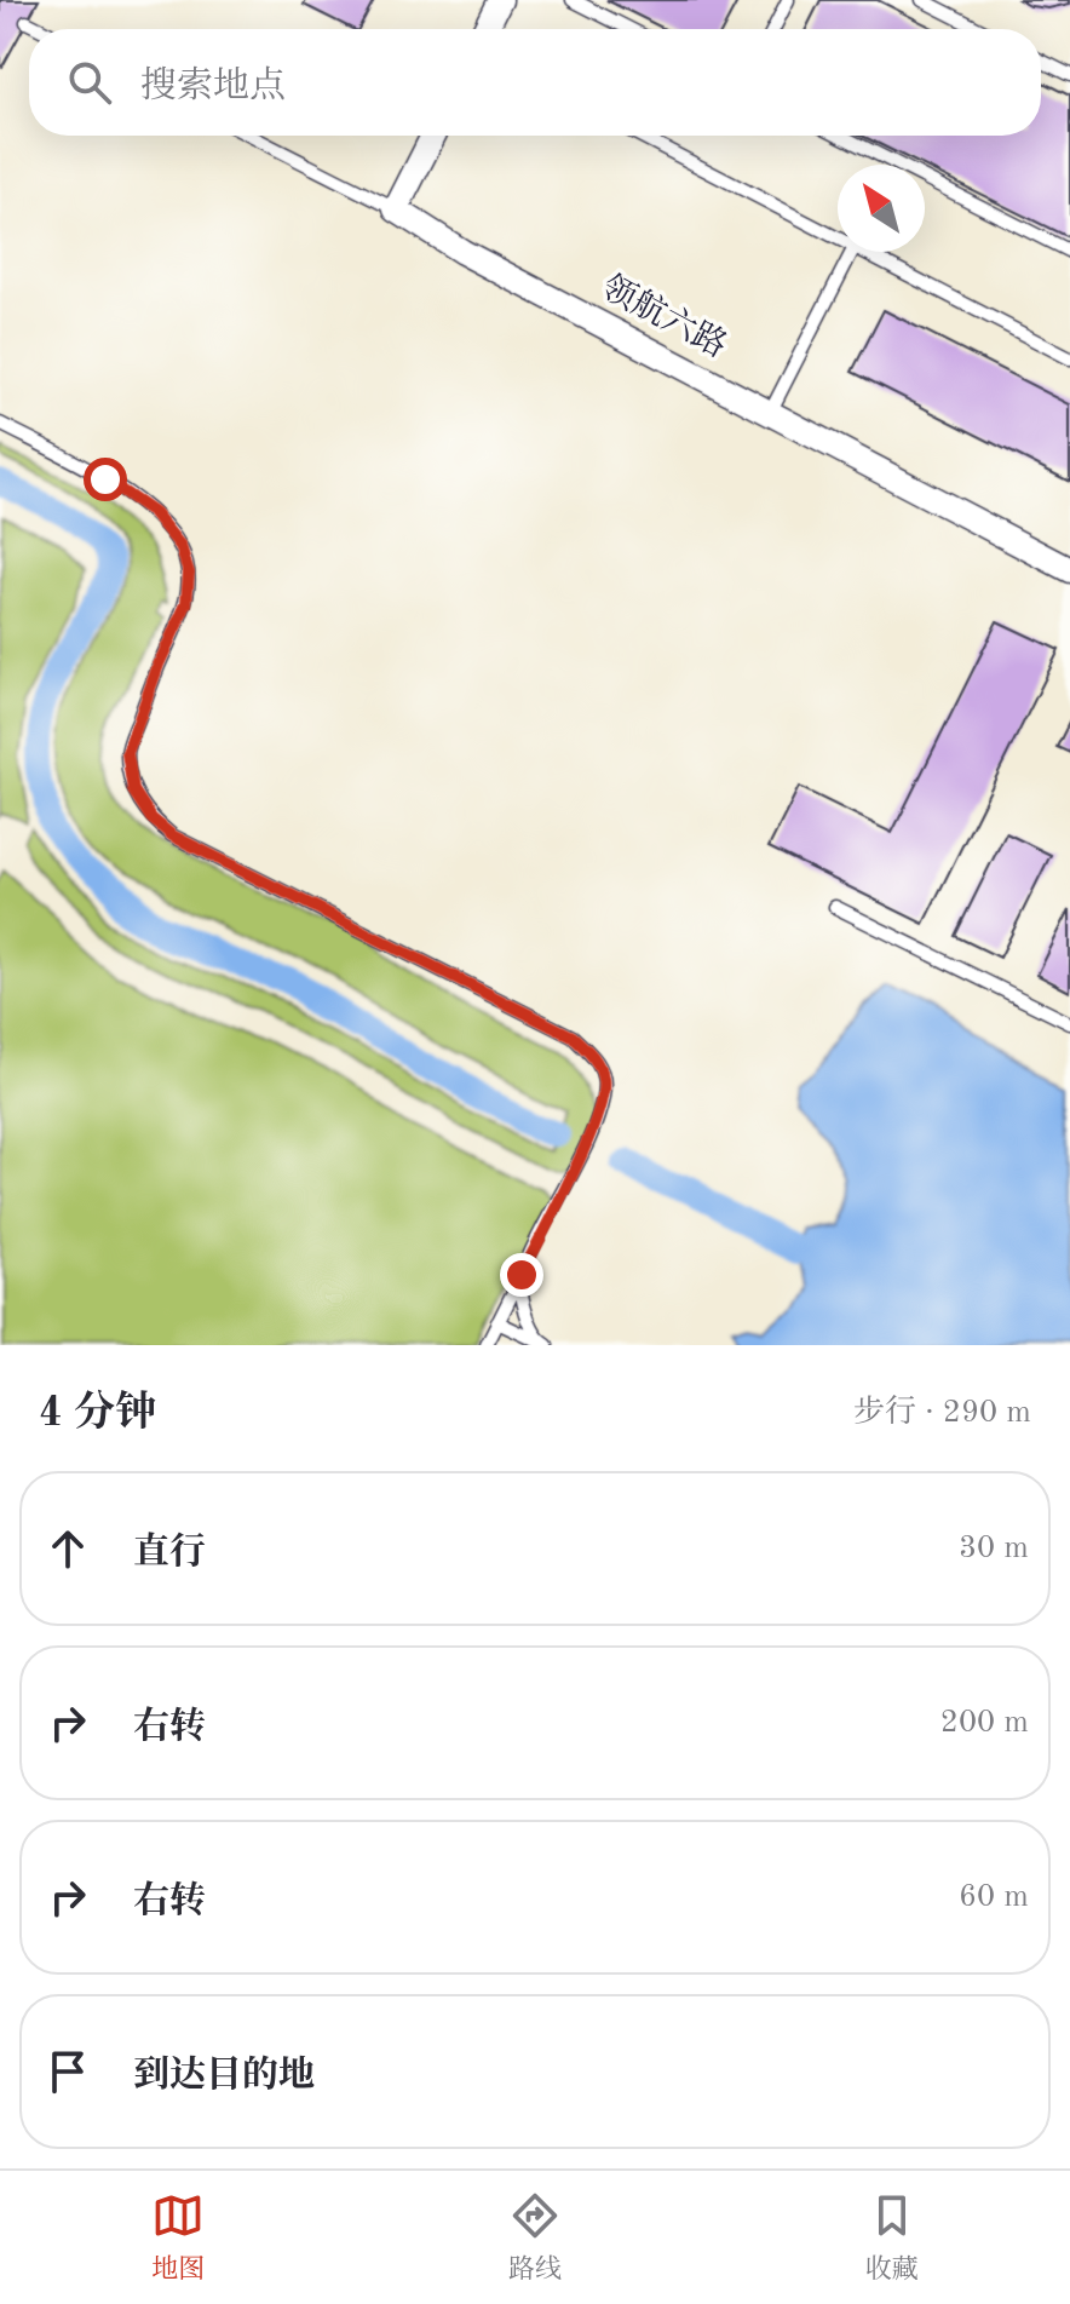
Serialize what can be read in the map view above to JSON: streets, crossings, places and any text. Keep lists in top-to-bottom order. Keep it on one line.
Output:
{"streets":{"street":["领航六路"]},"north":"top left","page":{"search":"搜索地点","heading":["4 分钟","步行 · 290 m"],"list":[["直行","30 m"],["右转","200 m"],["右转","60 m"],"到达目的地"],"nav":["地图","路线","收藏"]}}
